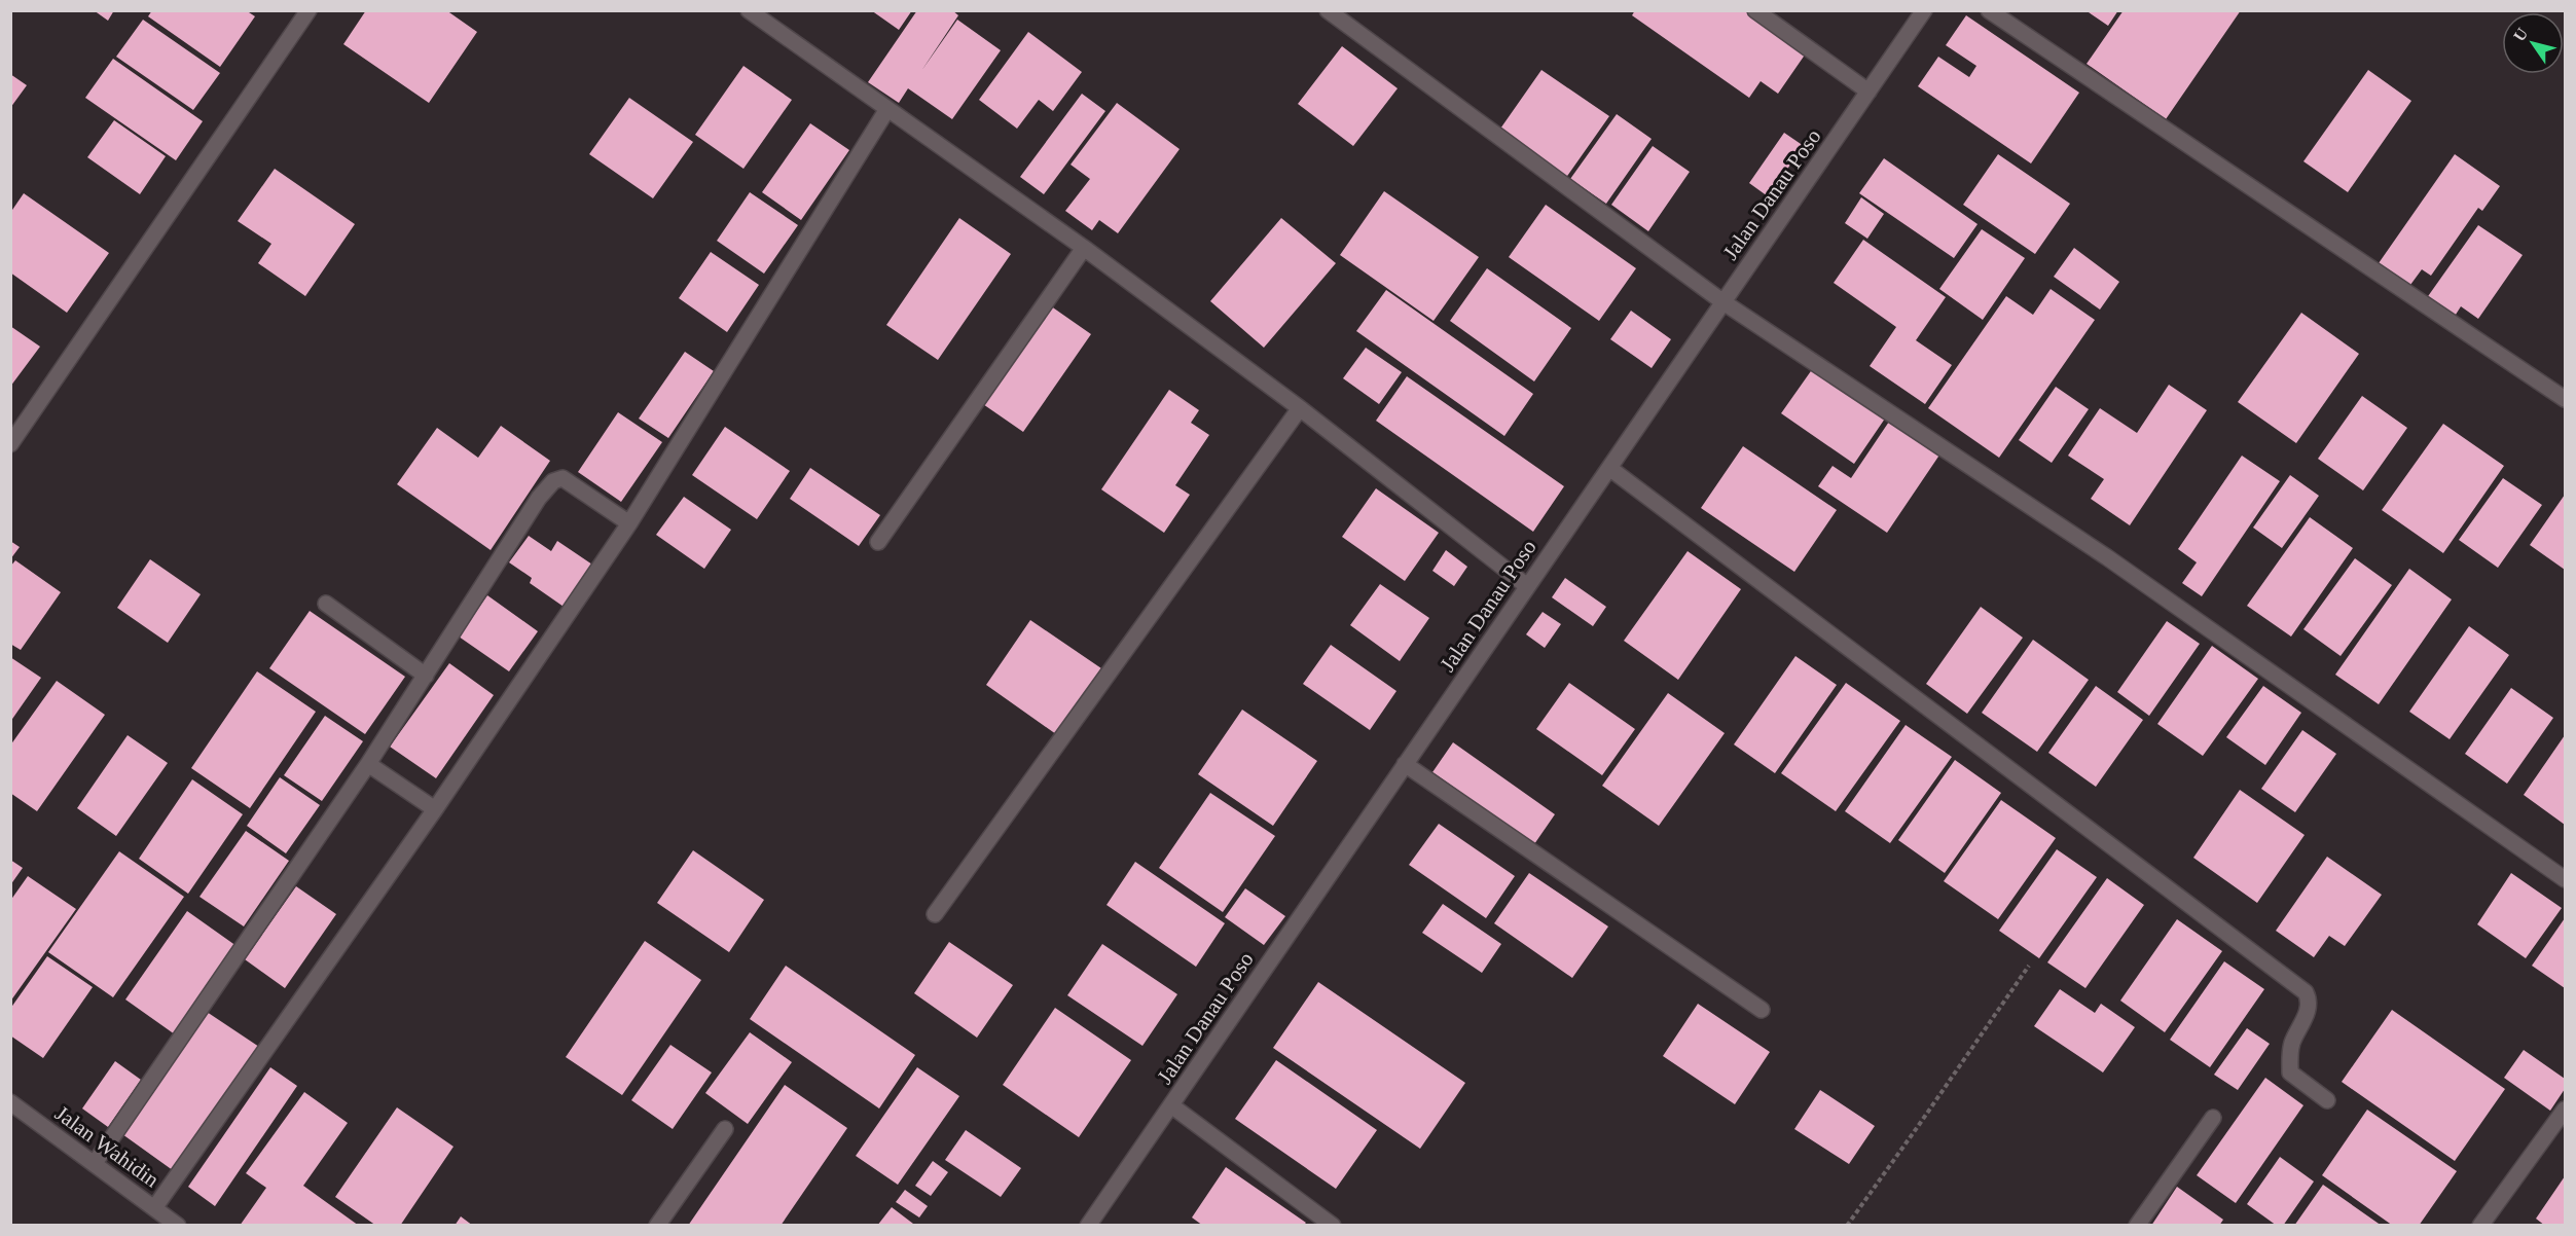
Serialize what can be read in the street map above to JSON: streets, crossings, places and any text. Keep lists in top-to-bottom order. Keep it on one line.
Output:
{"streets":{"street":["Jalan Danau Poso","Jalan Wahidin"]},"north":"top left"}
